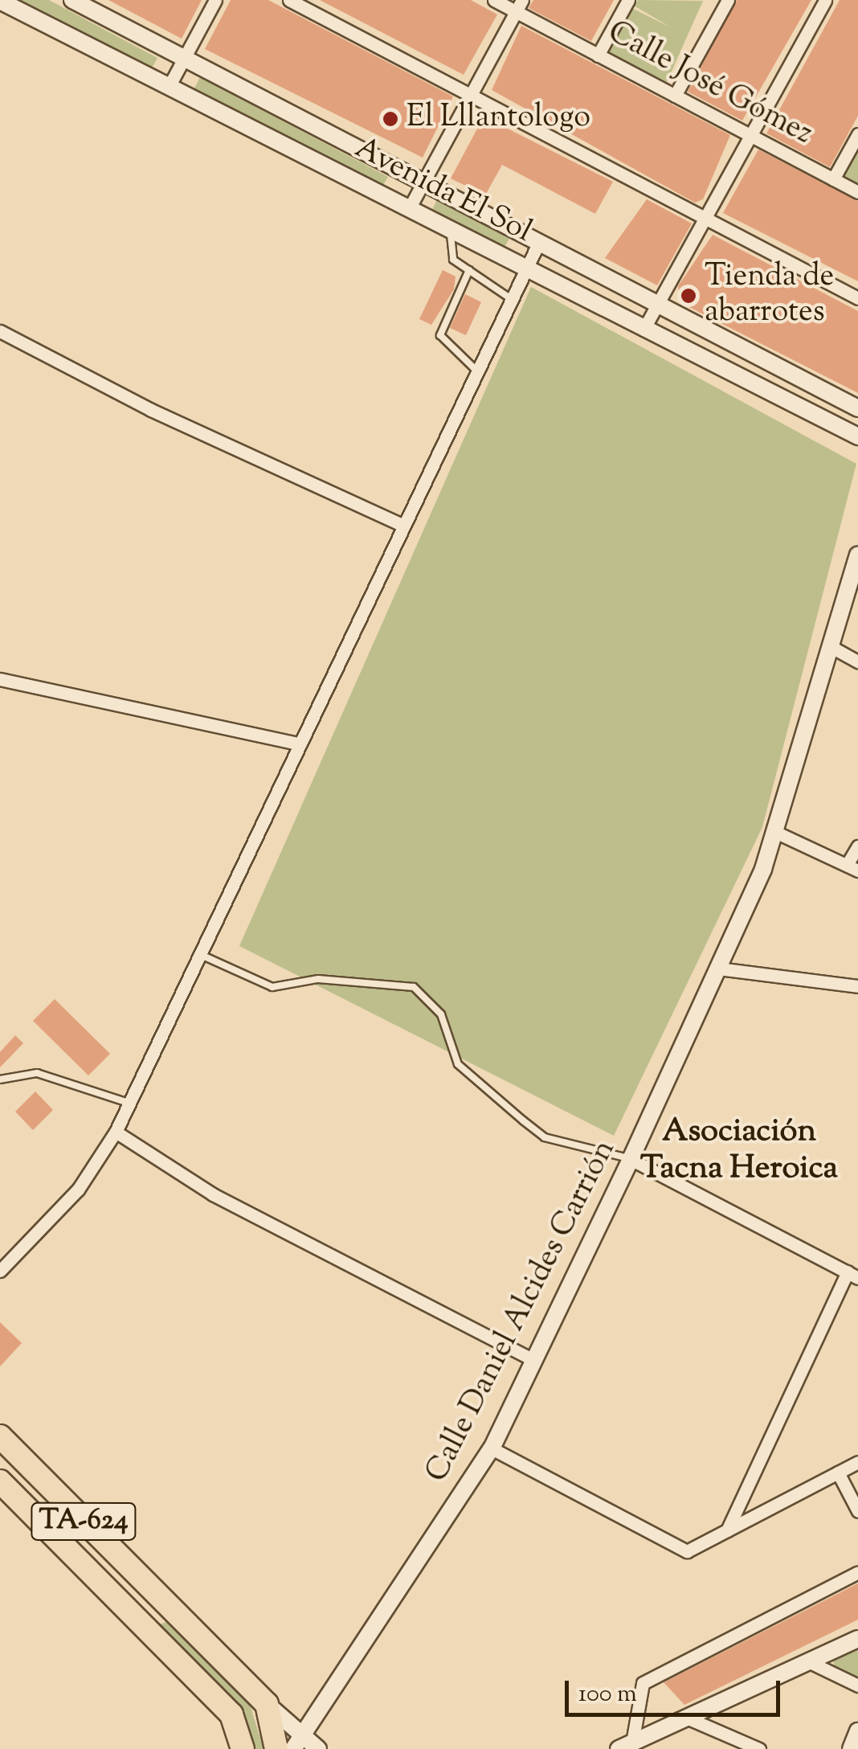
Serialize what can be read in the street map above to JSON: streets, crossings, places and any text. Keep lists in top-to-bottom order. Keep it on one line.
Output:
{"streets":{"highway":["TA-624"],"main road":["Avenida El Sol","Calle Daniel Alcides Carrión"],"street":["Calle José Gómez"]},"districts":["Asociación Tacna Heroica"],"places":["El Lllantologo","Tienda de abarrotes"],"scale_bar":"100 m"}
